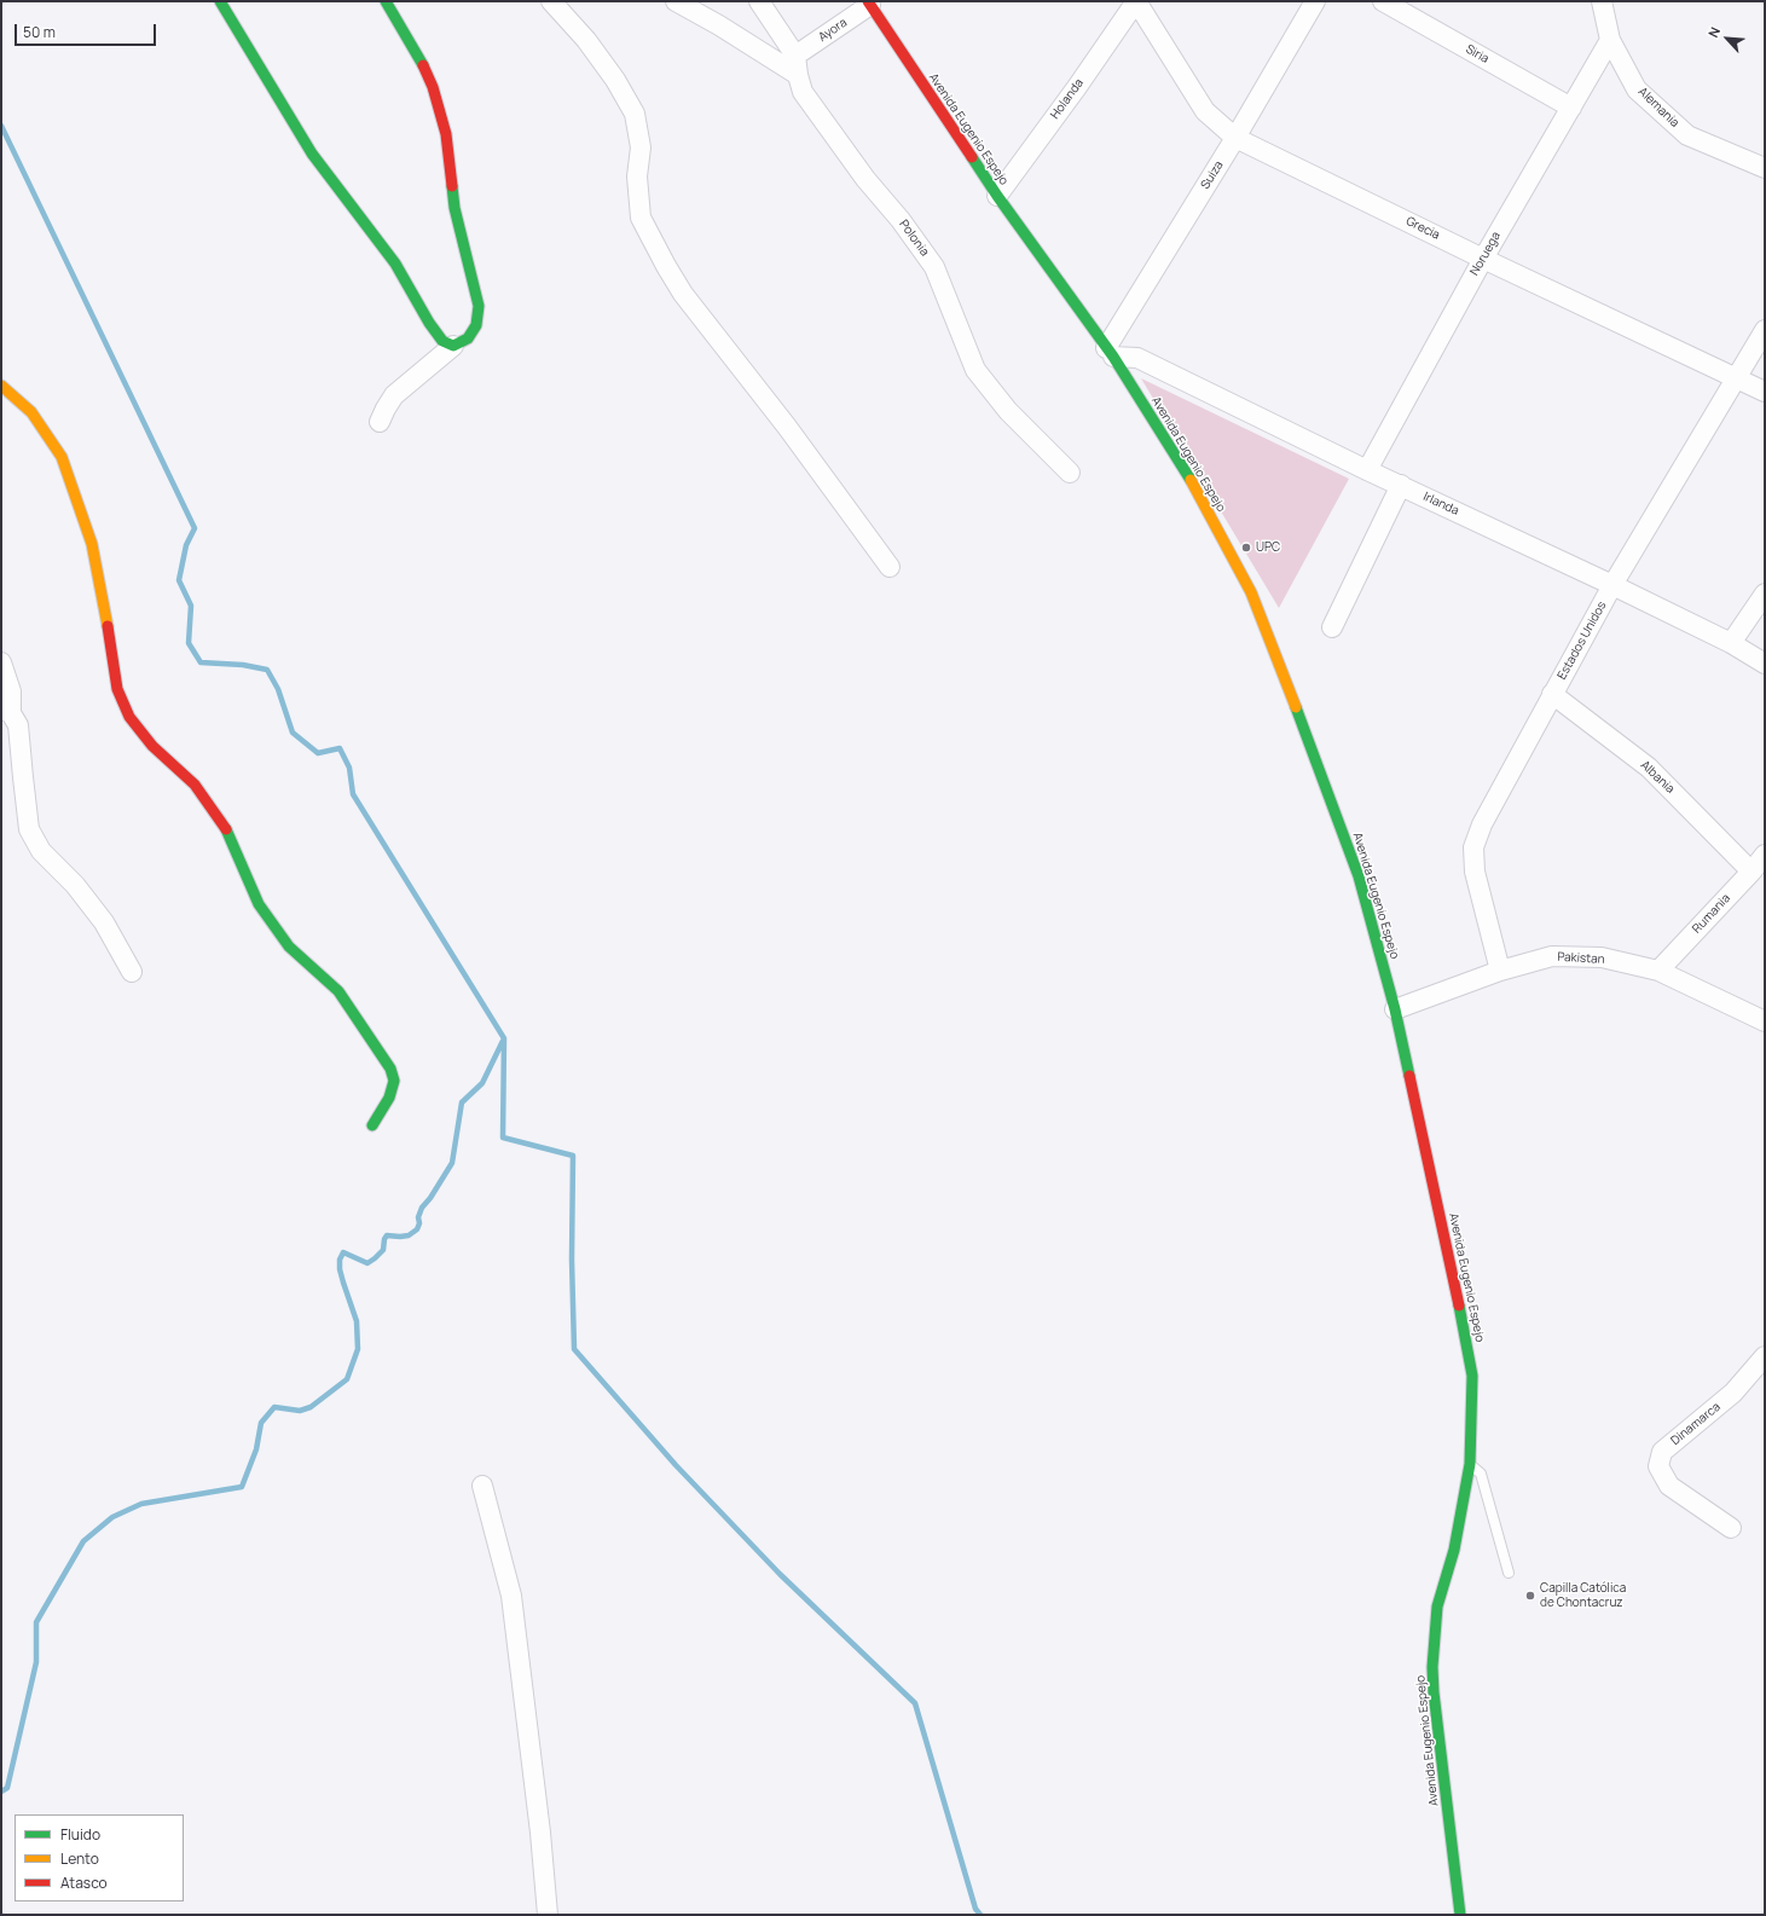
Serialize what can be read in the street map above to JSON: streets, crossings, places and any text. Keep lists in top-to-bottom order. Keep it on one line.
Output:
{"streets":{"main road":["Avenida Eugenio Espejo"],"street":["Ayora","Siria","Holanda","Alemania","Suiza","Grecia","Polonia","Noruega","Irlanda","Estados Unidos","Albania","Rumania","Pakistan","Dinamarca"]},"crossings":[["Ayora","Avenida Eugenio Espejo"],["Ayora","Polonia"],["Siria","Noruega"],["Holanda","Avenida Eugenio Espejo"],["Holanda","Grecia"],["Alemania","Noruega"],["Avenida Eugenio Espejo","Suiza"],["Avenida Eugenio Espejo","Irlanda"],["Avenida Eugenio Espejo","Pakistan"],["Suiza","Grecia"],["Suiza","Irlanda"],["Grecia","Noruega"],["Grecia","Estados Unidos"],["Noruega","Irlanda"],["Irlanda","Estados Unidos"],["Estados Unidos","Albania"],["Estados Unidos","Pakistan"],["Albania","Rumania"],["Rumania","Pakistan"]],"places":["UPC","Capilla Católica de Chontacruz"],"legend":["Fluido","Lento","Atasco"],"scale_bar":"50 m","north":"top left"}
